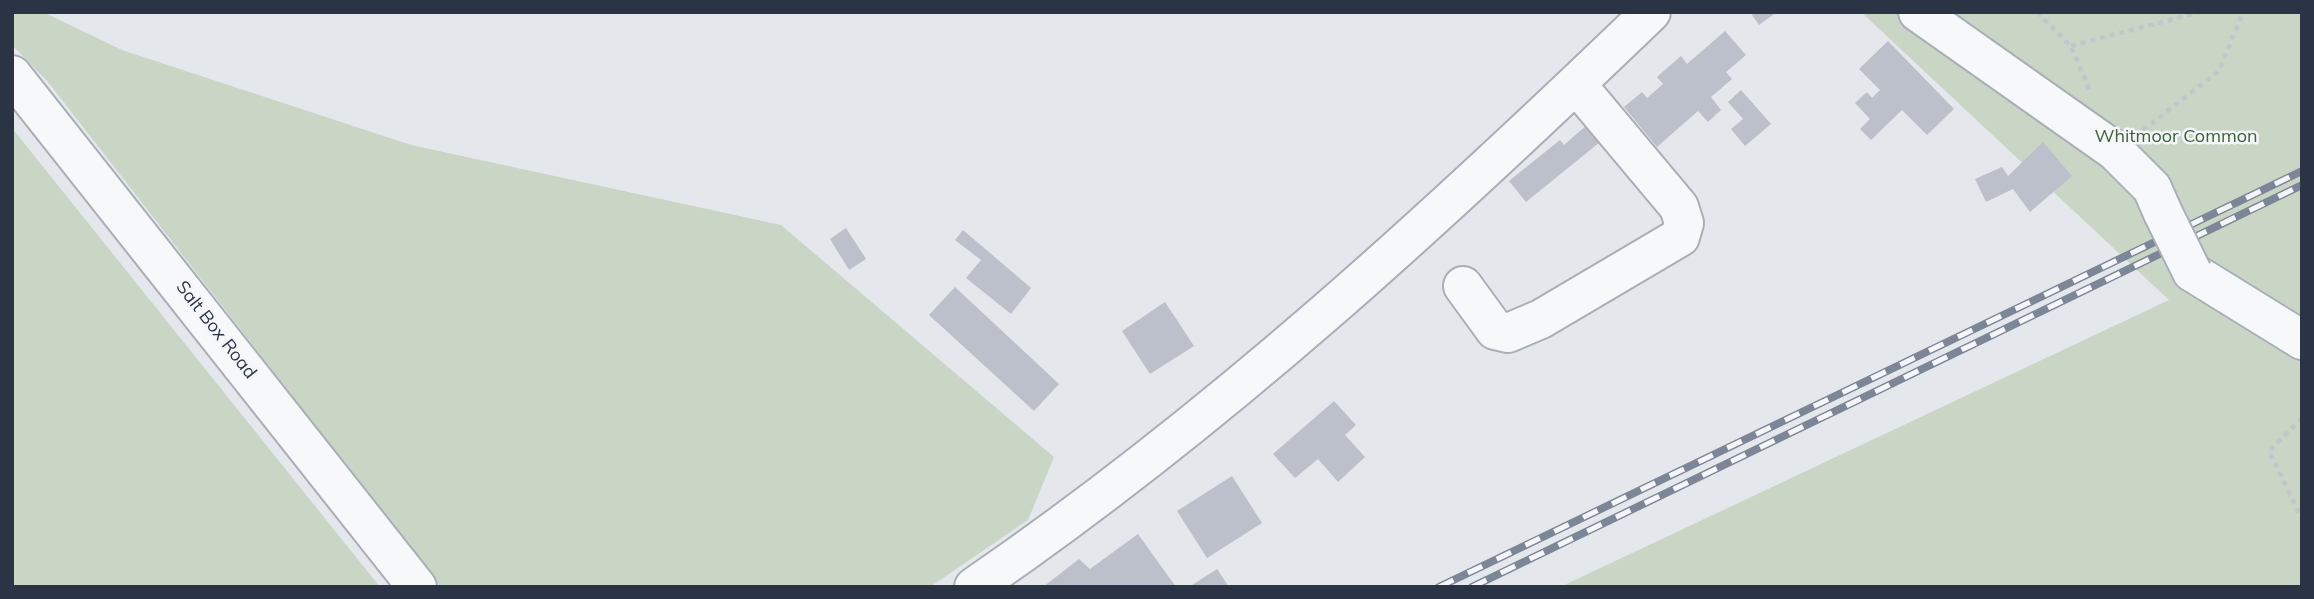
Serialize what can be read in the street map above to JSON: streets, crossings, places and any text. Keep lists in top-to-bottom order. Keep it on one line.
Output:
{"streets":{"street":["Salt Box Road"]},"parks":["Whitmoor Common"]}
